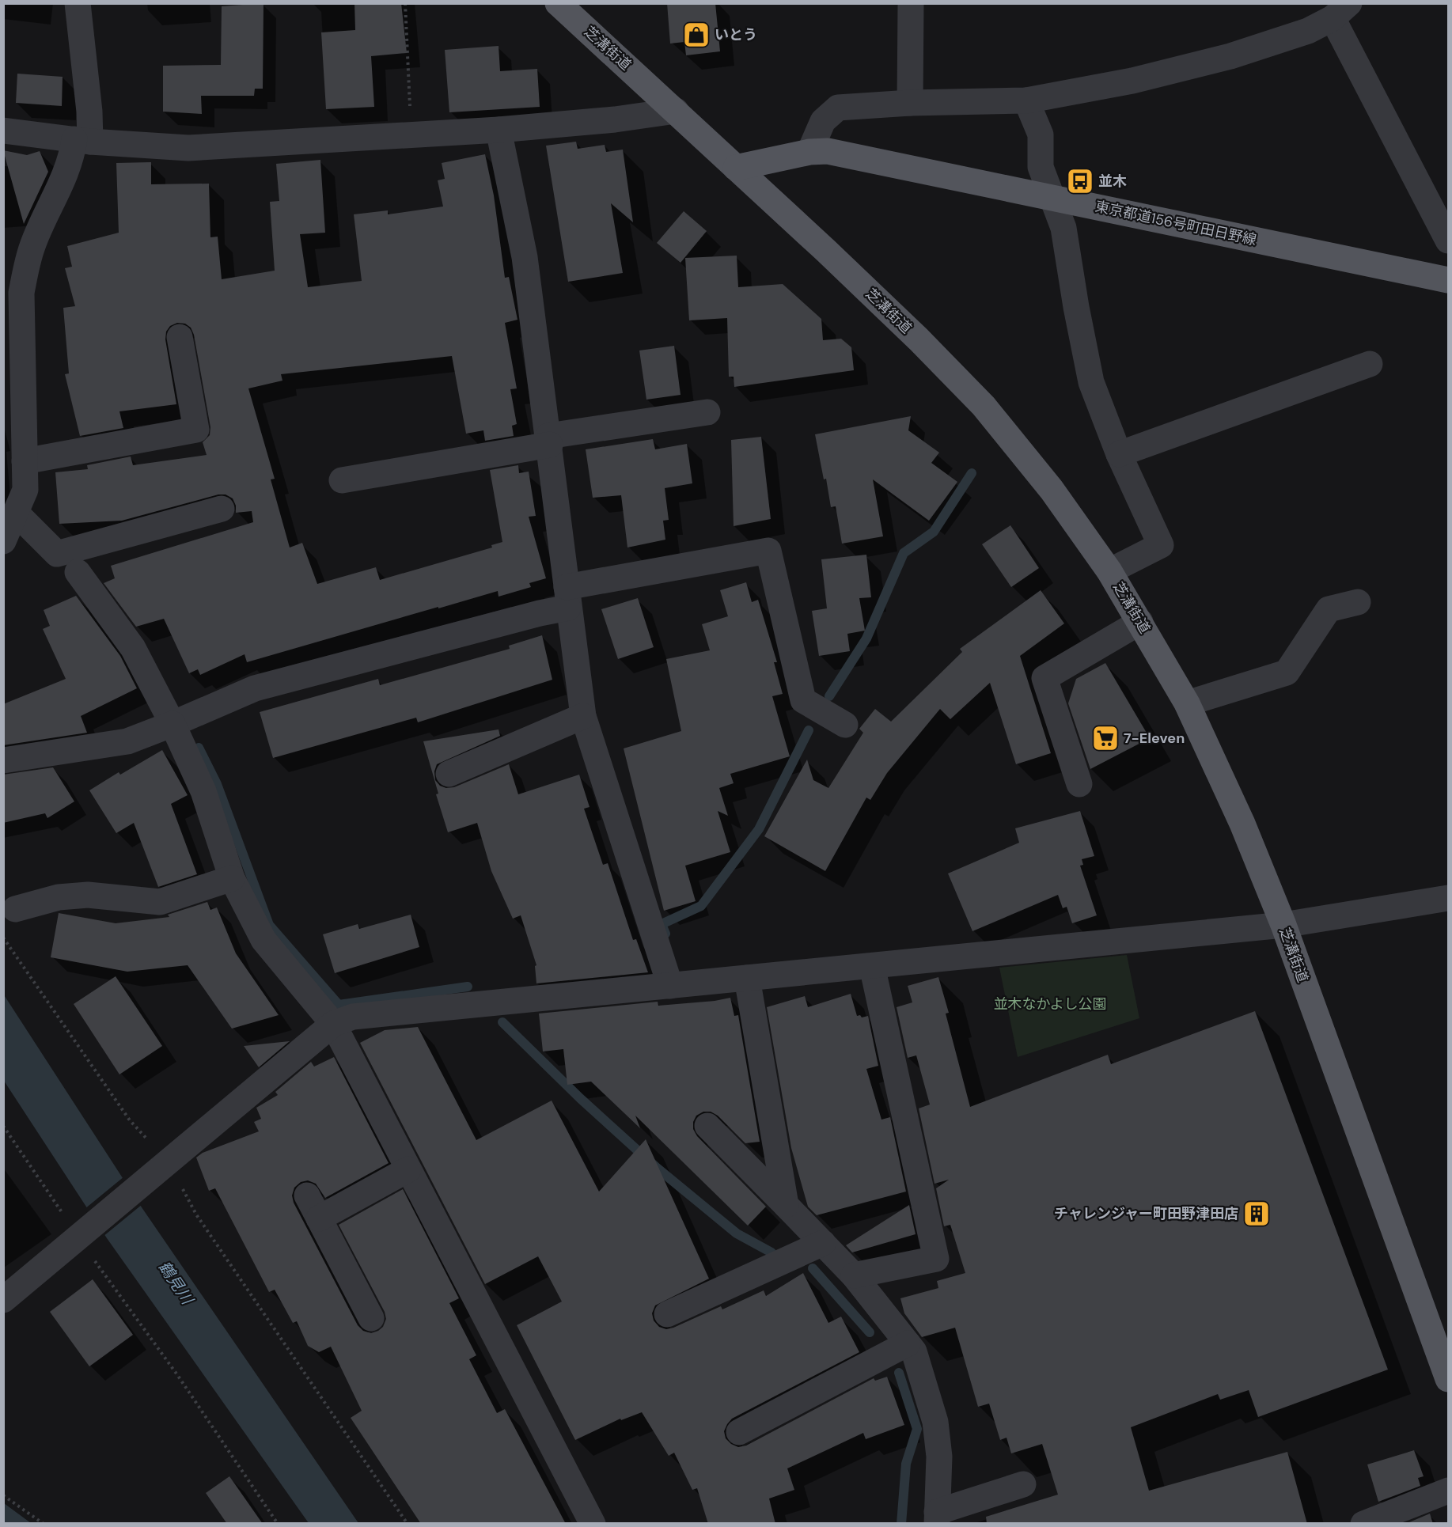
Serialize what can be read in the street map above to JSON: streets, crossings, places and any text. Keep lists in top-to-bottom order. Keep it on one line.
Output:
{"streets":{"main road":["芝溝街道","東京都道156号町田日野線"]},"crossings":[["芝溝街道","東京都道156号町田日野線"]],"water":["鶴見川"],"parks":["並木なかよし公園"],"places":{"shop":["いとう"],"bus stop":["並木"],"supermarket":["7-Eleven"],"building":["チャレンジャー町田野津田店"]}}
